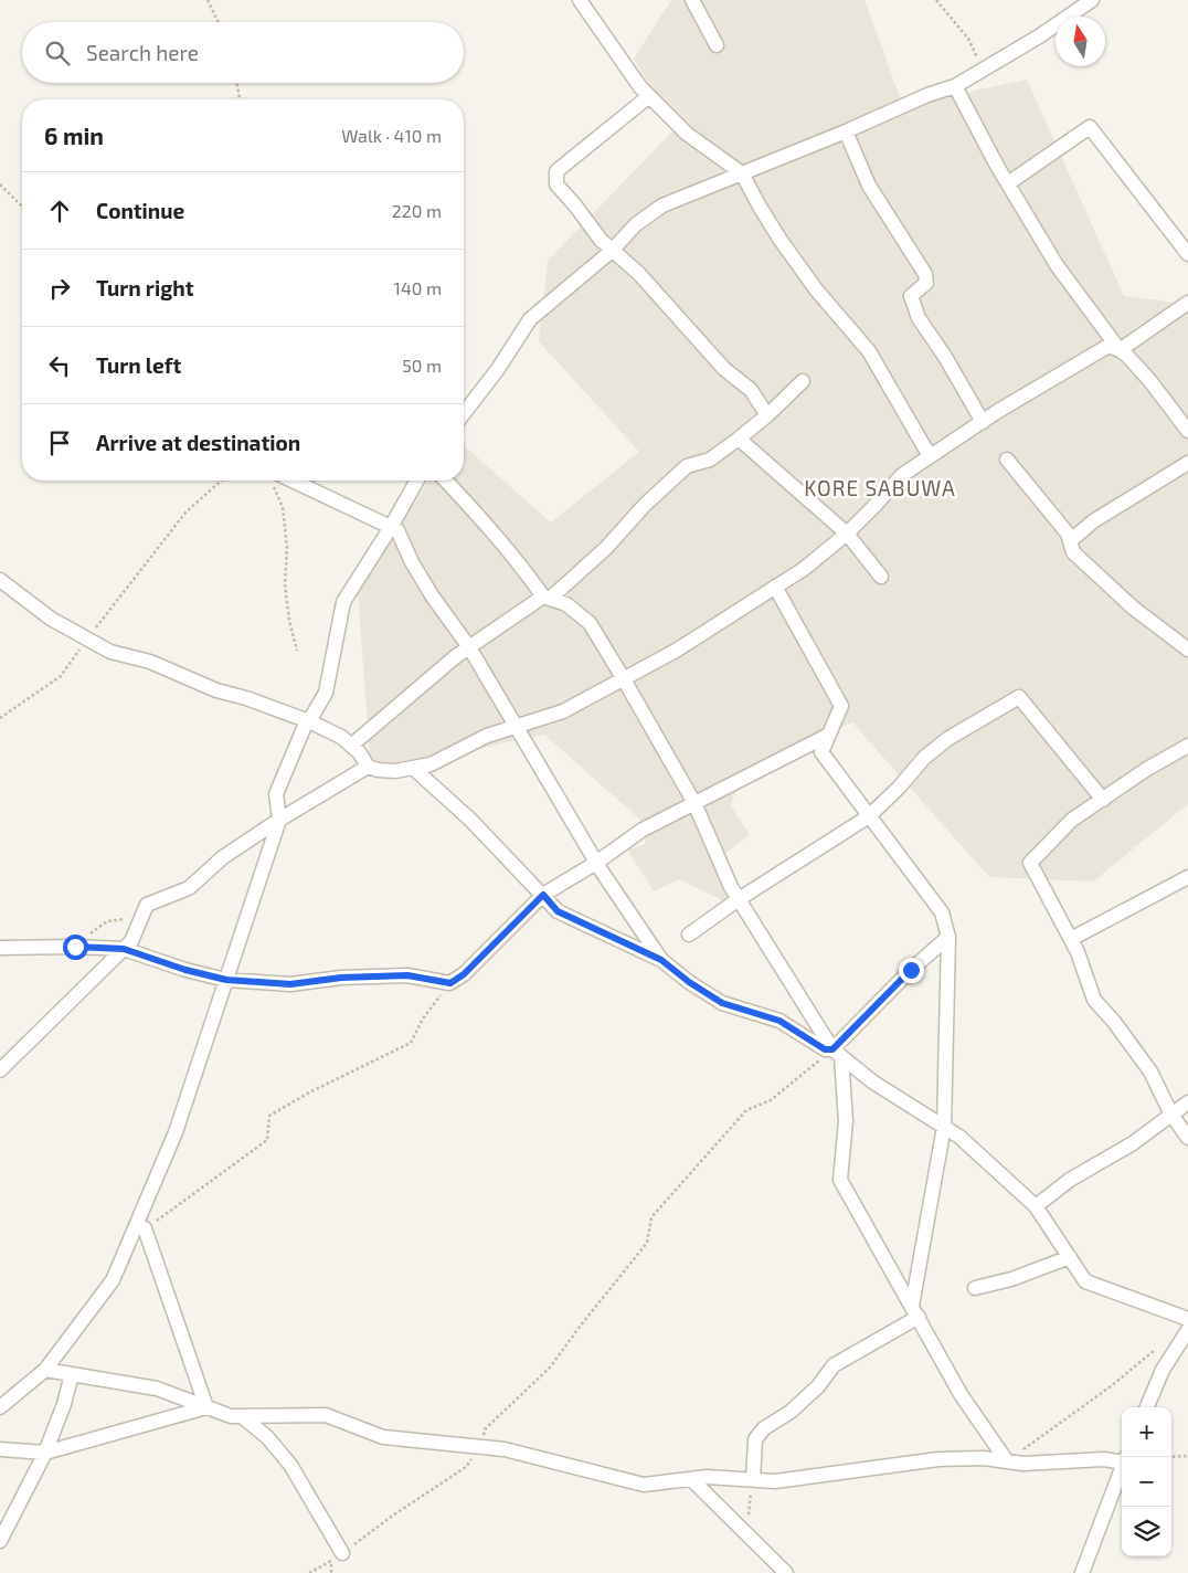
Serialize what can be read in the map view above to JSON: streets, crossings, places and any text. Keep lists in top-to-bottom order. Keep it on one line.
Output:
{"districts":["KORE SABUWA"],"north":"top","page":{"search":"Search here","heading":["6 min","Walk · 410 m"],"list":[["Continue","220 m"],["Turn right","140 m"],["Turn left","50 m"],"Arrive at destination"],"map_buttons":["+","−"]}}
